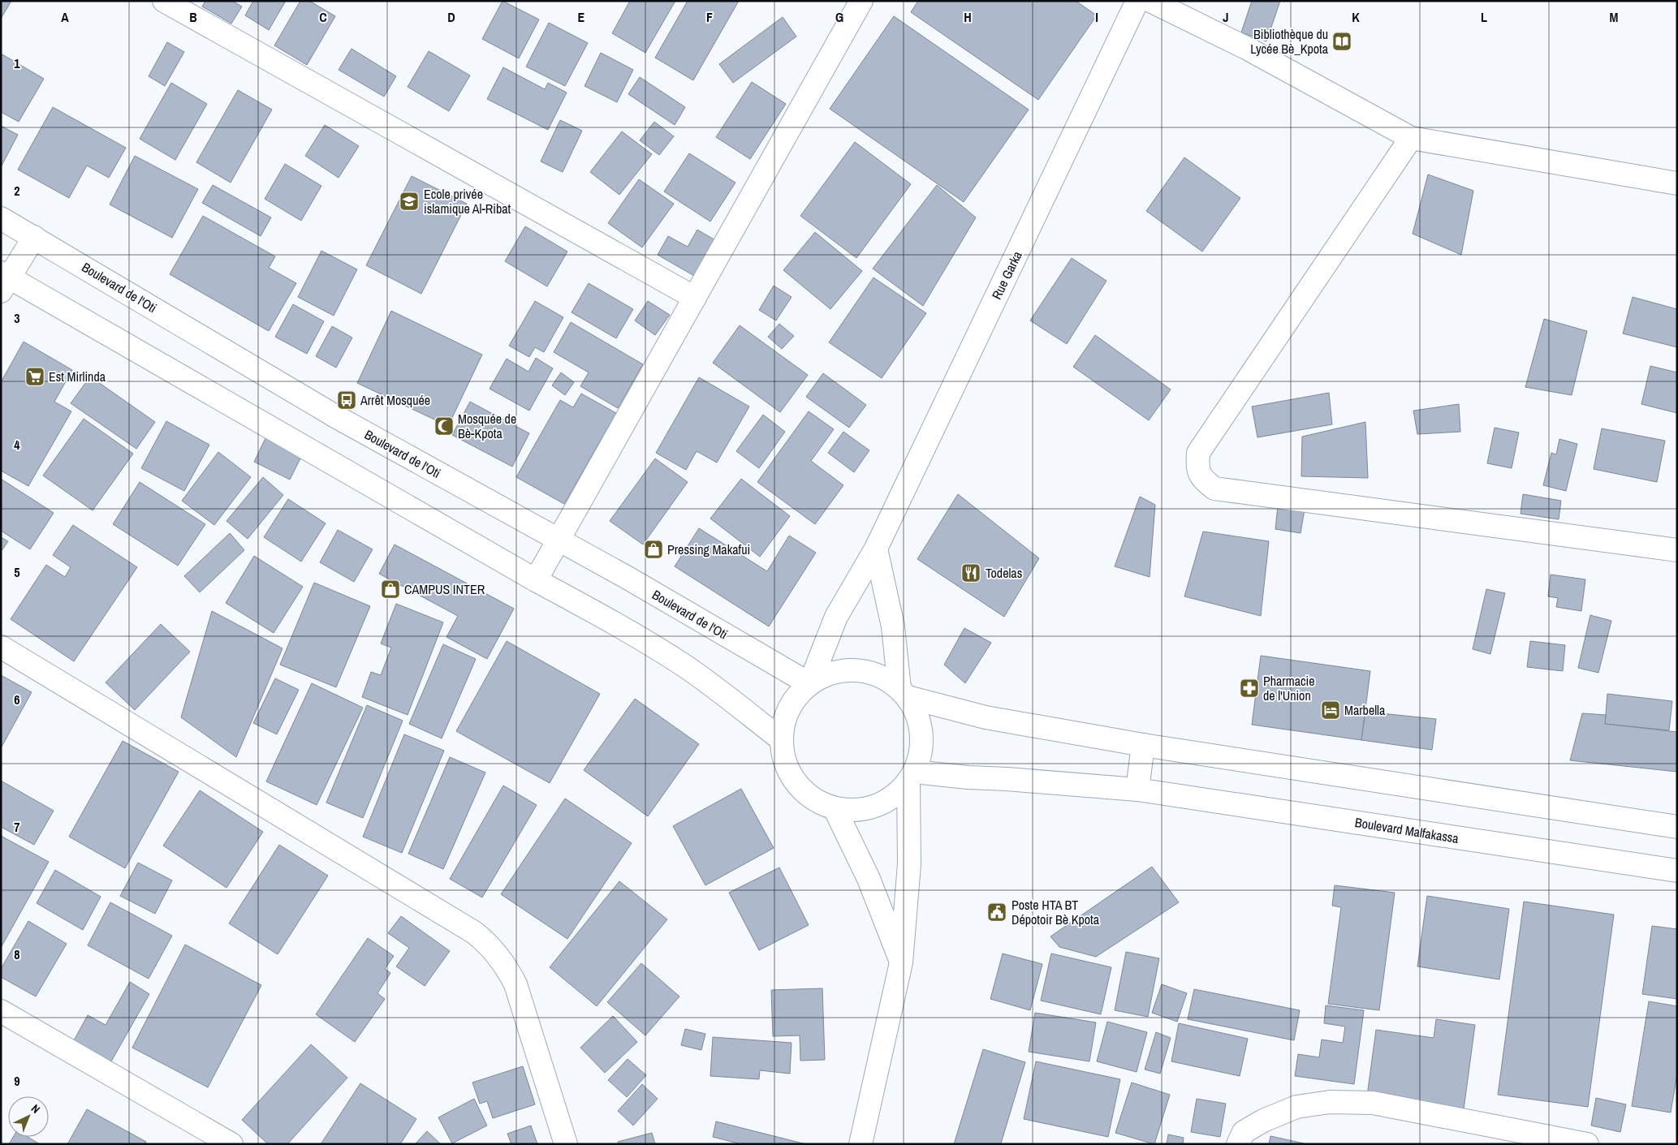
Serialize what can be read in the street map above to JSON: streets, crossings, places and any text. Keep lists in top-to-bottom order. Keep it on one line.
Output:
{"streets":{"street":["Rue Garka","Boulevard de l'Oti","Boulevard Malfakassa"]},"crossings":[["Rue Garka","Boulevard de l'Oti"],["Rue Garka","Boulevard Malfakassa"],["Boulevard de l'Oti","Boulevard Malfakassa"]],"places":{"library":["Bibliothèque du Lycée Bè_Kpota"],"school or university":["Ecole privée islamique Al-Ribat"],"supermarket":["Est Mirlinda"],"bus stop":["Arrêt Mosquée"],"mosque":["Mosquée de Bè-Kpota"],"shop":["Pressing Makafui","CAMPUS INTER"],"restaurant":["Todelas"],"pharmacy":["Pharmacie de l'Union"],"hotel":["Marbella"],"public building":["Poste HTA BT Dépotoir Bè Kpota"]},"north":"top right","grid":{"columns":["A","B","C","D","E","F","G","H","I","J","K","L","M"],"rows":["1","2","3","4","5","6","7","8","9"]}}
